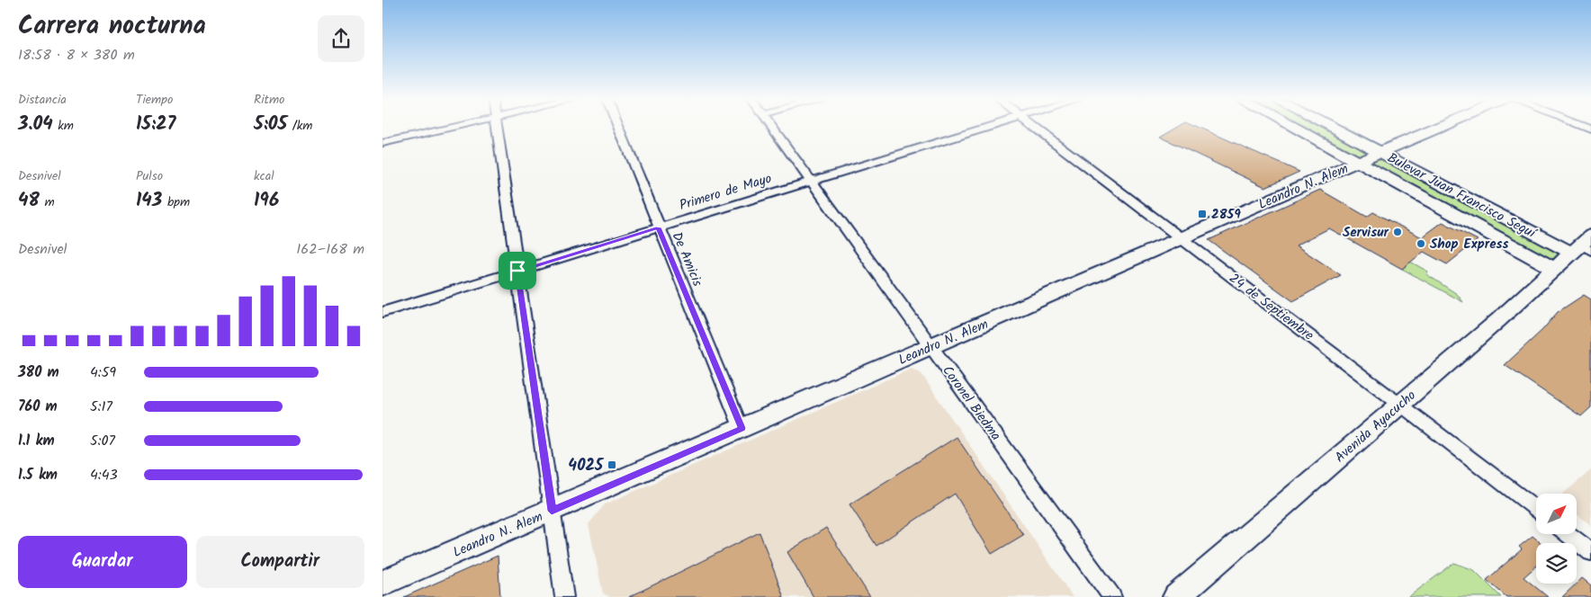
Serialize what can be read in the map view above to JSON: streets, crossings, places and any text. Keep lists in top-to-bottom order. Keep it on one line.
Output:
{"streets":{"main road":["Leandro N. Alem","Bulevar Juan Francisco Seguí","Avenida Ayacucho"],"street":["Primero de Mayo","De Amicis","24 de Septiembre","Coronel Biedma"]},"crossings":[["Leandro N. Alem","Bulevar Juan Francisco Seguí"],["Leandro N. Alem","De Amicis"],["Leandro N. Alem","24 de Septiembre"],["Leandro N. Alem","Coronel Biedma"],["Primero de Mayo","De Amicis"],["Primero de Mayo","Coronel Biedma"],["Bulevar Juan Francisco Seguí","Avenida Ayacucho"],["24 de Septiembre","Avenida Ayacucho"]],"places":{"transit":["2859","4025"],"other":["Servisur","Shop Express"]},"north":"top right","page":{"heading":["Carrera nocturna","18:58 · 8 × 380 m"],"stats":[["Distancia","3.04 km"],["Tiempo","15:27"],["Ritmo","5:05 /km"],["Desnivel","48 m"],["Pulso","143 bpm"],["kcal","196"]],"chart":["Desnivel","162–168 m"],"list":[{"name":"380 m","note":"4:59"},{"name":"760 m","note":"5:17"},{"name":"1.1 km","note":"5:07"},{"name":"1.5 km","note":"4:43"}],"buttons":["Guardar","Compartir"]}}
